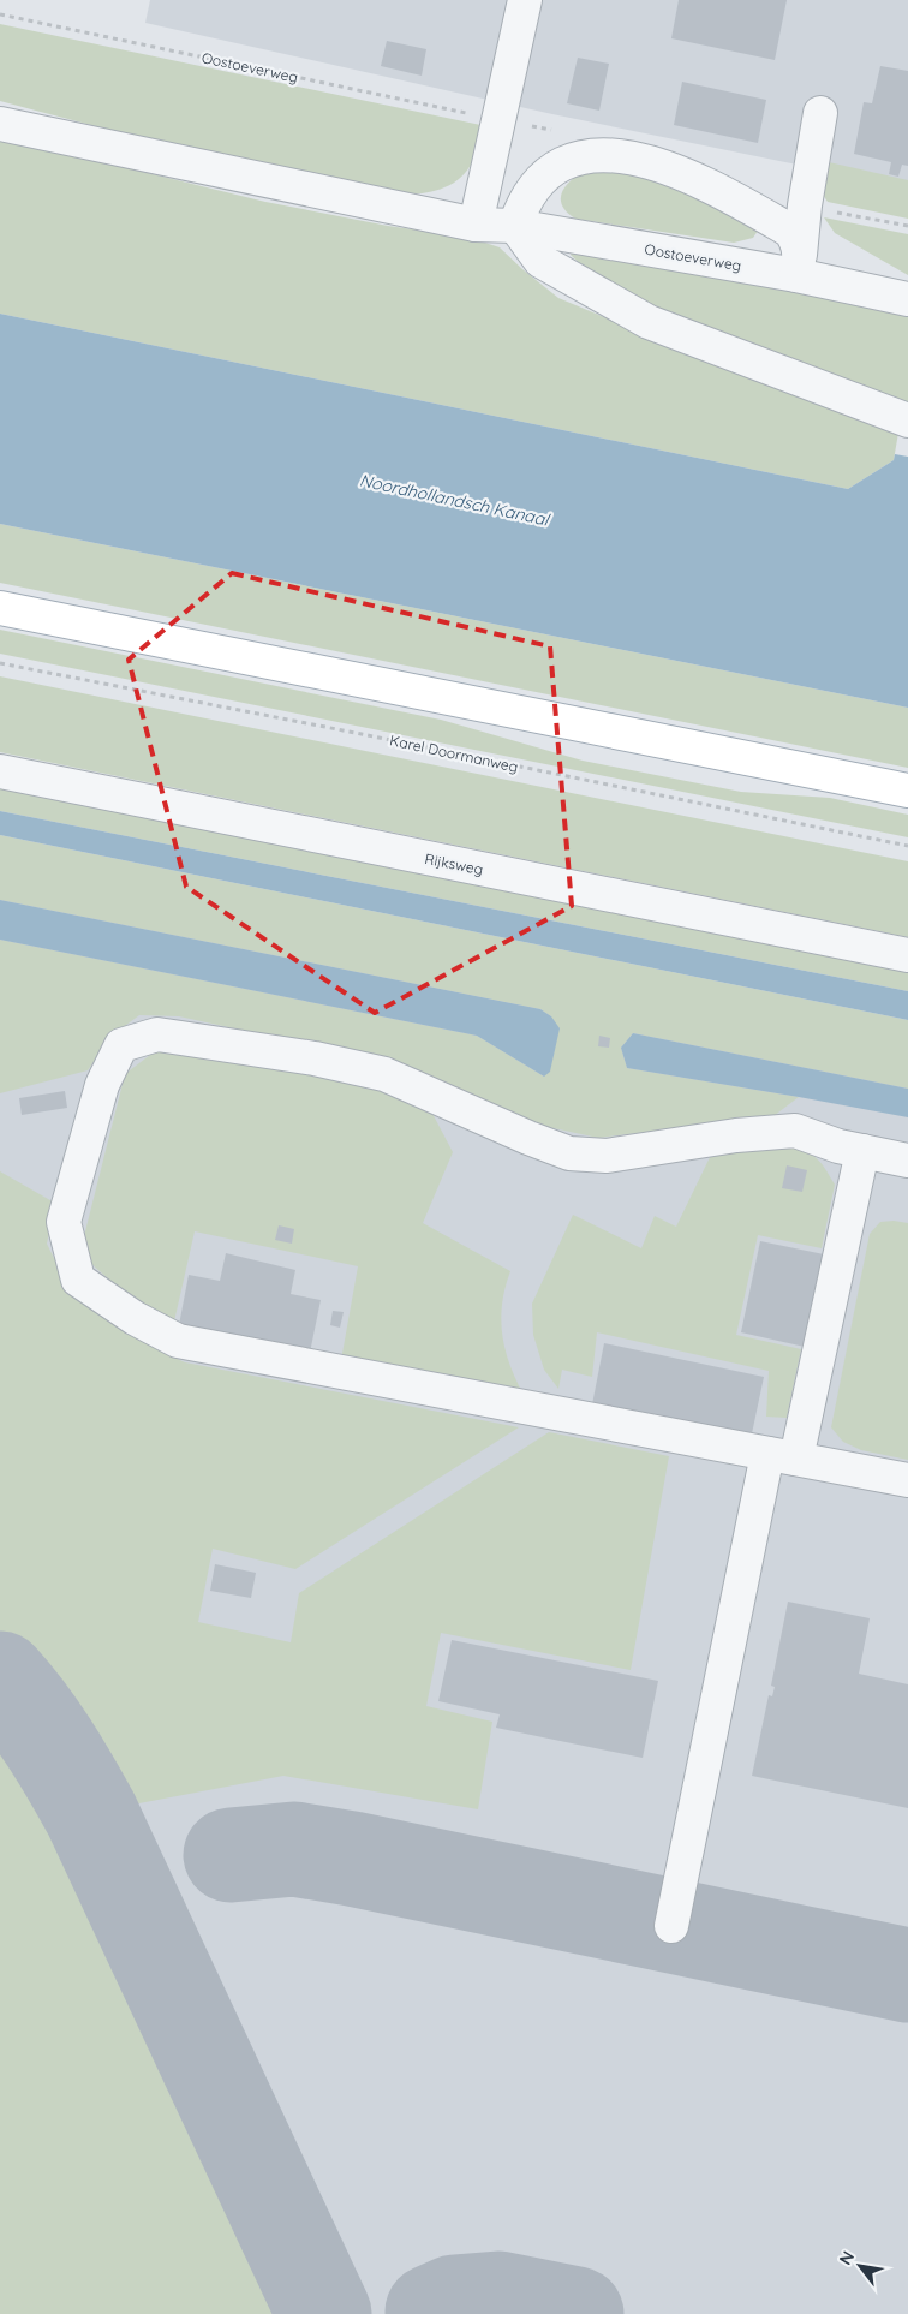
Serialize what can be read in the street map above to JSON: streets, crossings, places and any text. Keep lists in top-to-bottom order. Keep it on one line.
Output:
{"streets":{"street":["Oostoeverweg","Rijksweg"],"path":["Karel Doormanweg"]},"water":["Noordhollandsch Kanaal"],"north":"top left"}
